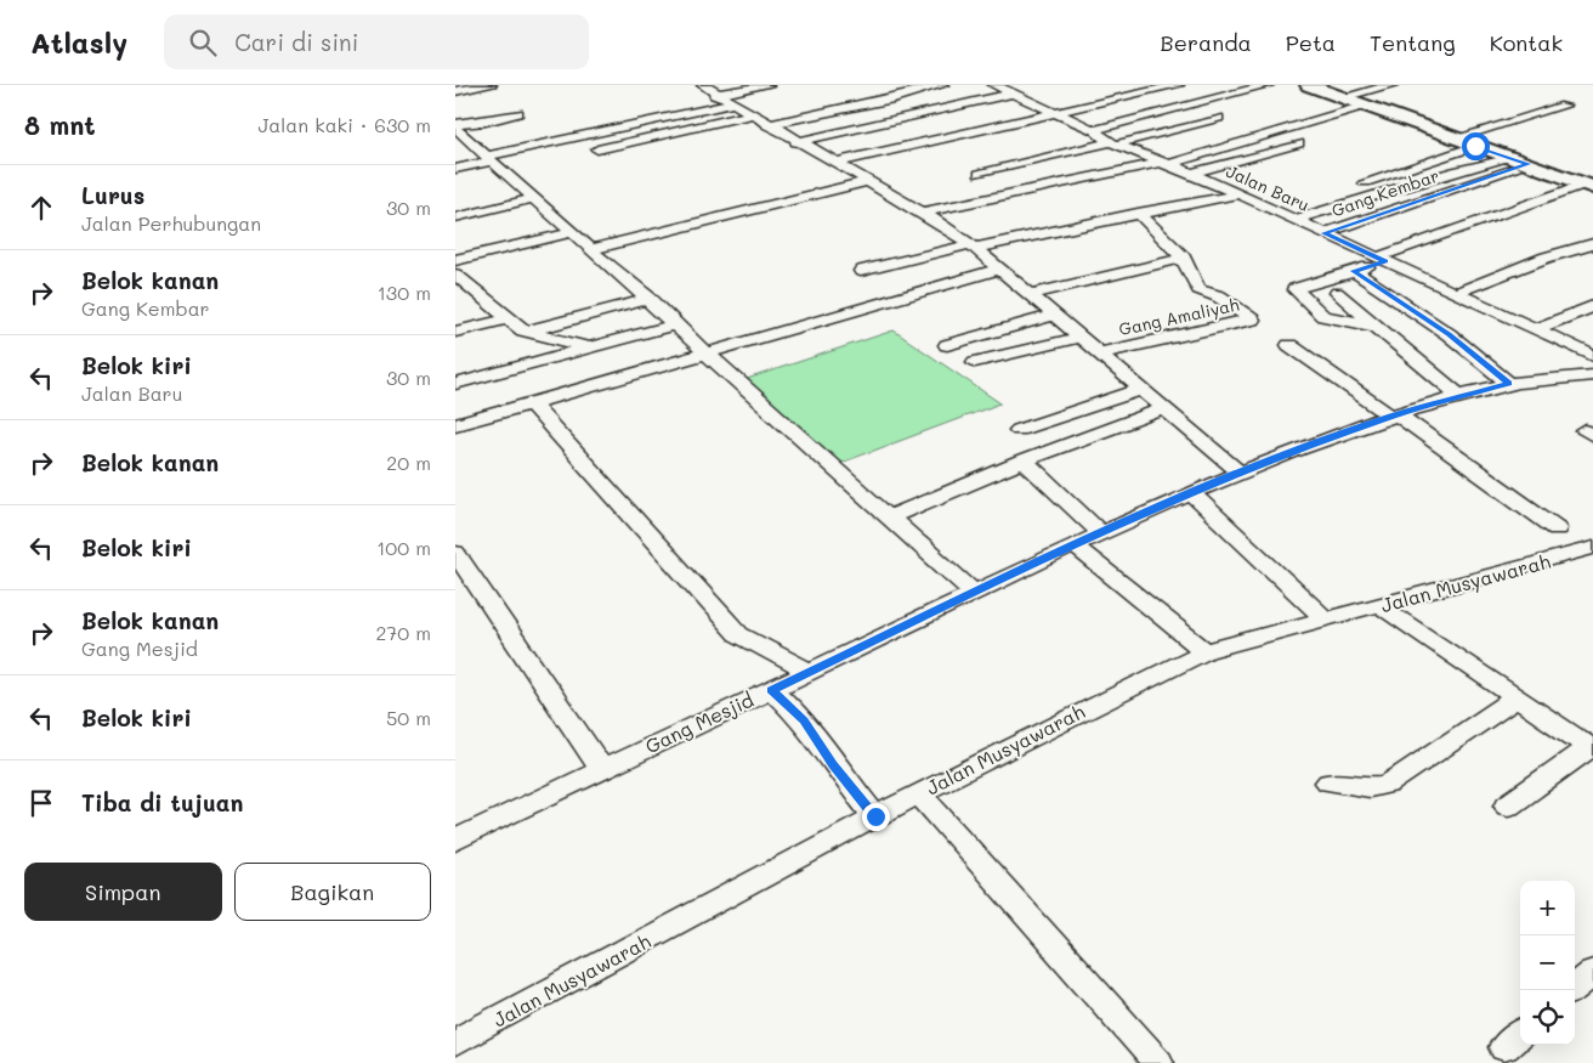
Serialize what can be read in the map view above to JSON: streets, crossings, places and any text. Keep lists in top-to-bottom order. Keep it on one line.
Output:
{"streets":{"street":["Jalan Baru","Gang Kembar","Gang Amaliyah","Jalan Musyawarah","Gang Mesjid"]},"crossings":[["Jalan Baru","Gang Kembar"]],"page":{"header":"Atlasly","search":"Cari di sini","nav":["Beranda","Peta","Tentang","Kontak"],"heading":["8 mnt","Jalan kaki · 630 m"],"list":[["Lurus","Jalan Perhubungan","30 m"],["Belok kanan","Gang Kembar","130 m"],["Belok kiri","Jalan Baru","30 m"],["Belok kanan","20 m"],["Belok kiri","100 m"],["Belok kanan","Gang Mesjid","270 m"],["Belok kiri","50 m"],"Tiba di tujuan"],"buttons":["Simpan","Bagikan"],"map_buttons":["+","−"]}}
